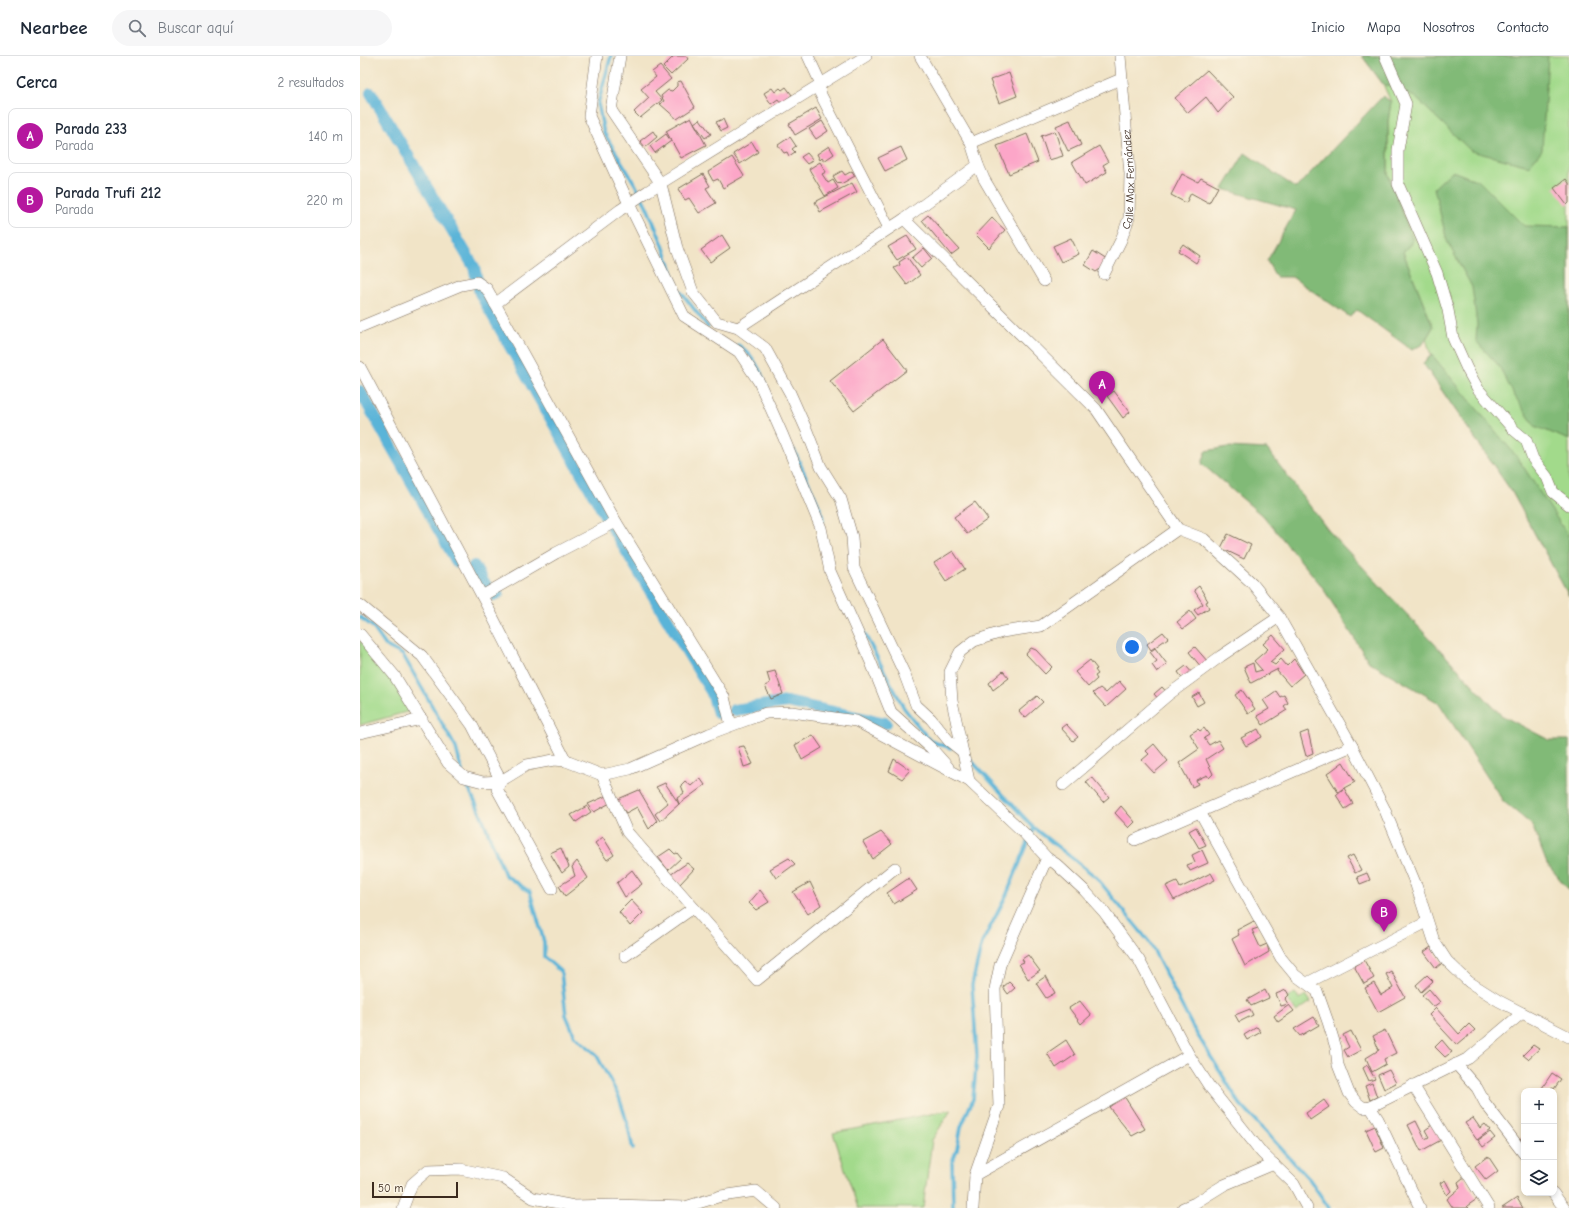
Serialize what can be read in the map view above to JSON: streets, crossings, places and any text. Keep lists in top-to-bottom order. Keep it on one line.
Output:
{"streets":{"street":["Calle Max Fernández"]},"scale_bar":"50 m","page":{"header":"Nearbee","search":"Buscar aquí","nav":["Inicio","Mapa","Nosotros","Contacto"],"heading":["Cerca","2 resultados"],"list":[{"mark":"A","name":"Parada 233","note":"Parada","value":"140 m"},{"mark":"B","name":"Parada Trufi 212","note":"Parada","value":"220 m"}],"pins":["A","B"],"map_buttons":["+","−"],"scale":"50 m"}}
